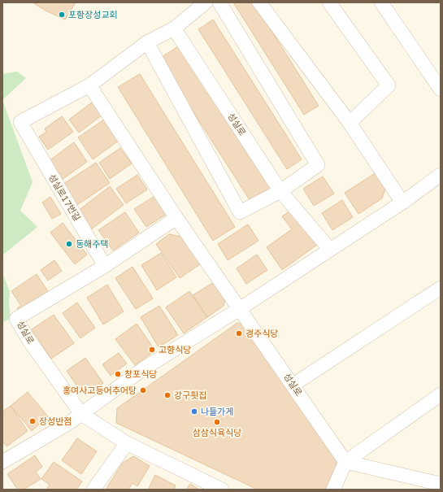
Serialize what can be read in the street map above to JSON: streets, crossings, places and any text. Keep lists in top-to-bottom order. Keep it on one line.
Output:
{"streets":{"street":["성실로","성실로17번길"]},"crossings":[["성실로","성실로17번길"]],"places":["포항장성교회","동해주택","경주식당","고향식당","창포식당","홍여사고등어추어탕","강구횟집","나들가게","장성반점","삼삼식육식당"]}
